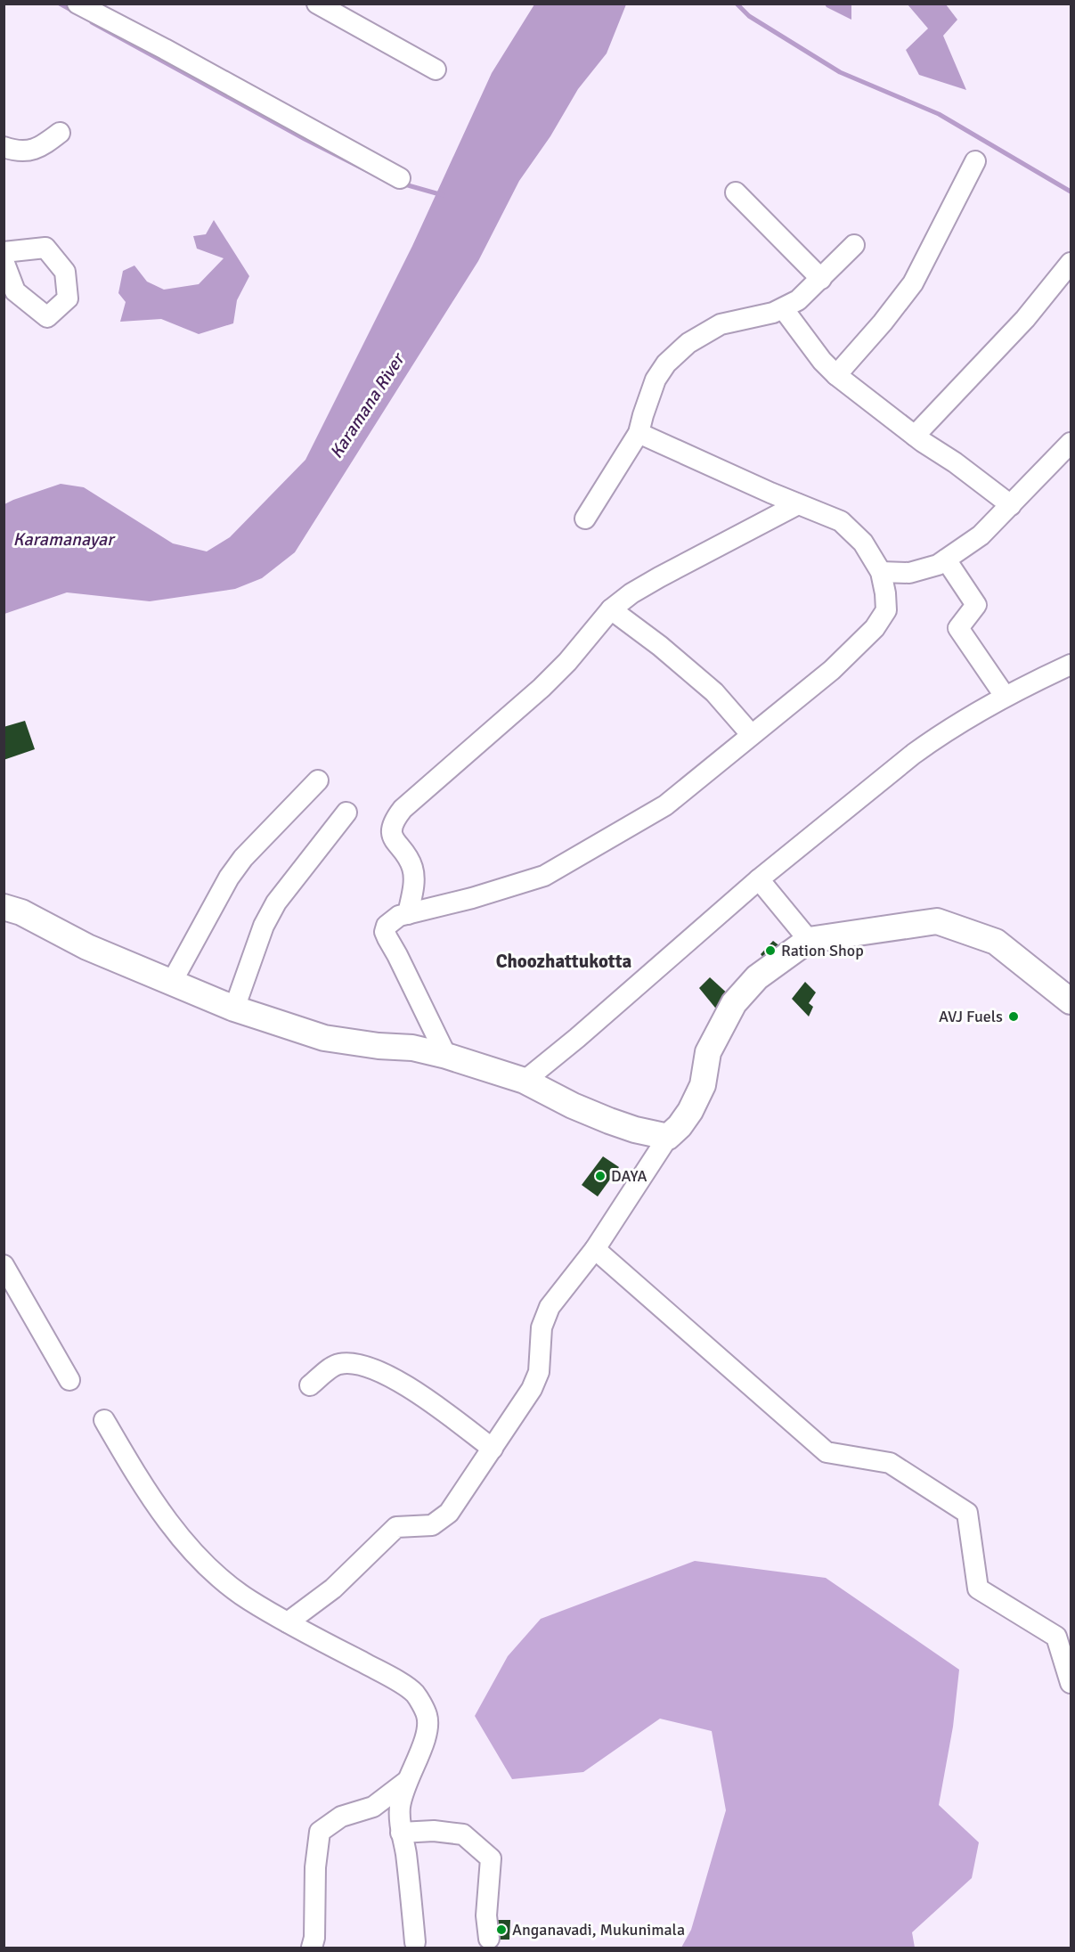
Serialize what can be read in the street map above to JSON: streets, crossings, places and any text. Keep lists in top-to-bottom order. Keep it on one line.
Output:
{"districts":["Choozhattukotta"],"water":["Karamana River","Karamanayar"],"places":["Ration Shop","AVJ Fuels","DAYA","Anganavadi, Mukunimala"]}
